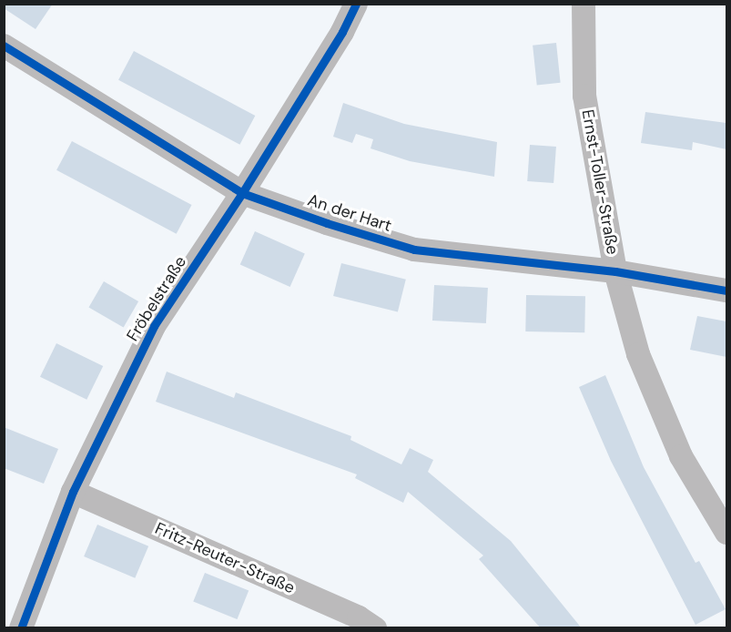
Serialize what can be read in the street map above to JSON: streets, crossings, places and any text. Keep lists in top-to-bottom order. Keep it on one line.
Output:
{"streets":{"street":["Ernst-Toller-Straße","An der Hart","Fröbelstraße","Fritz-Reuter-Straße"]},"crossings":[["Ernst-Toller-Straße","An der Hart"],["An der Hart","Fröbelstraße"],["Fröbelstraße","Fritz-Reuter-Straße"]]}
